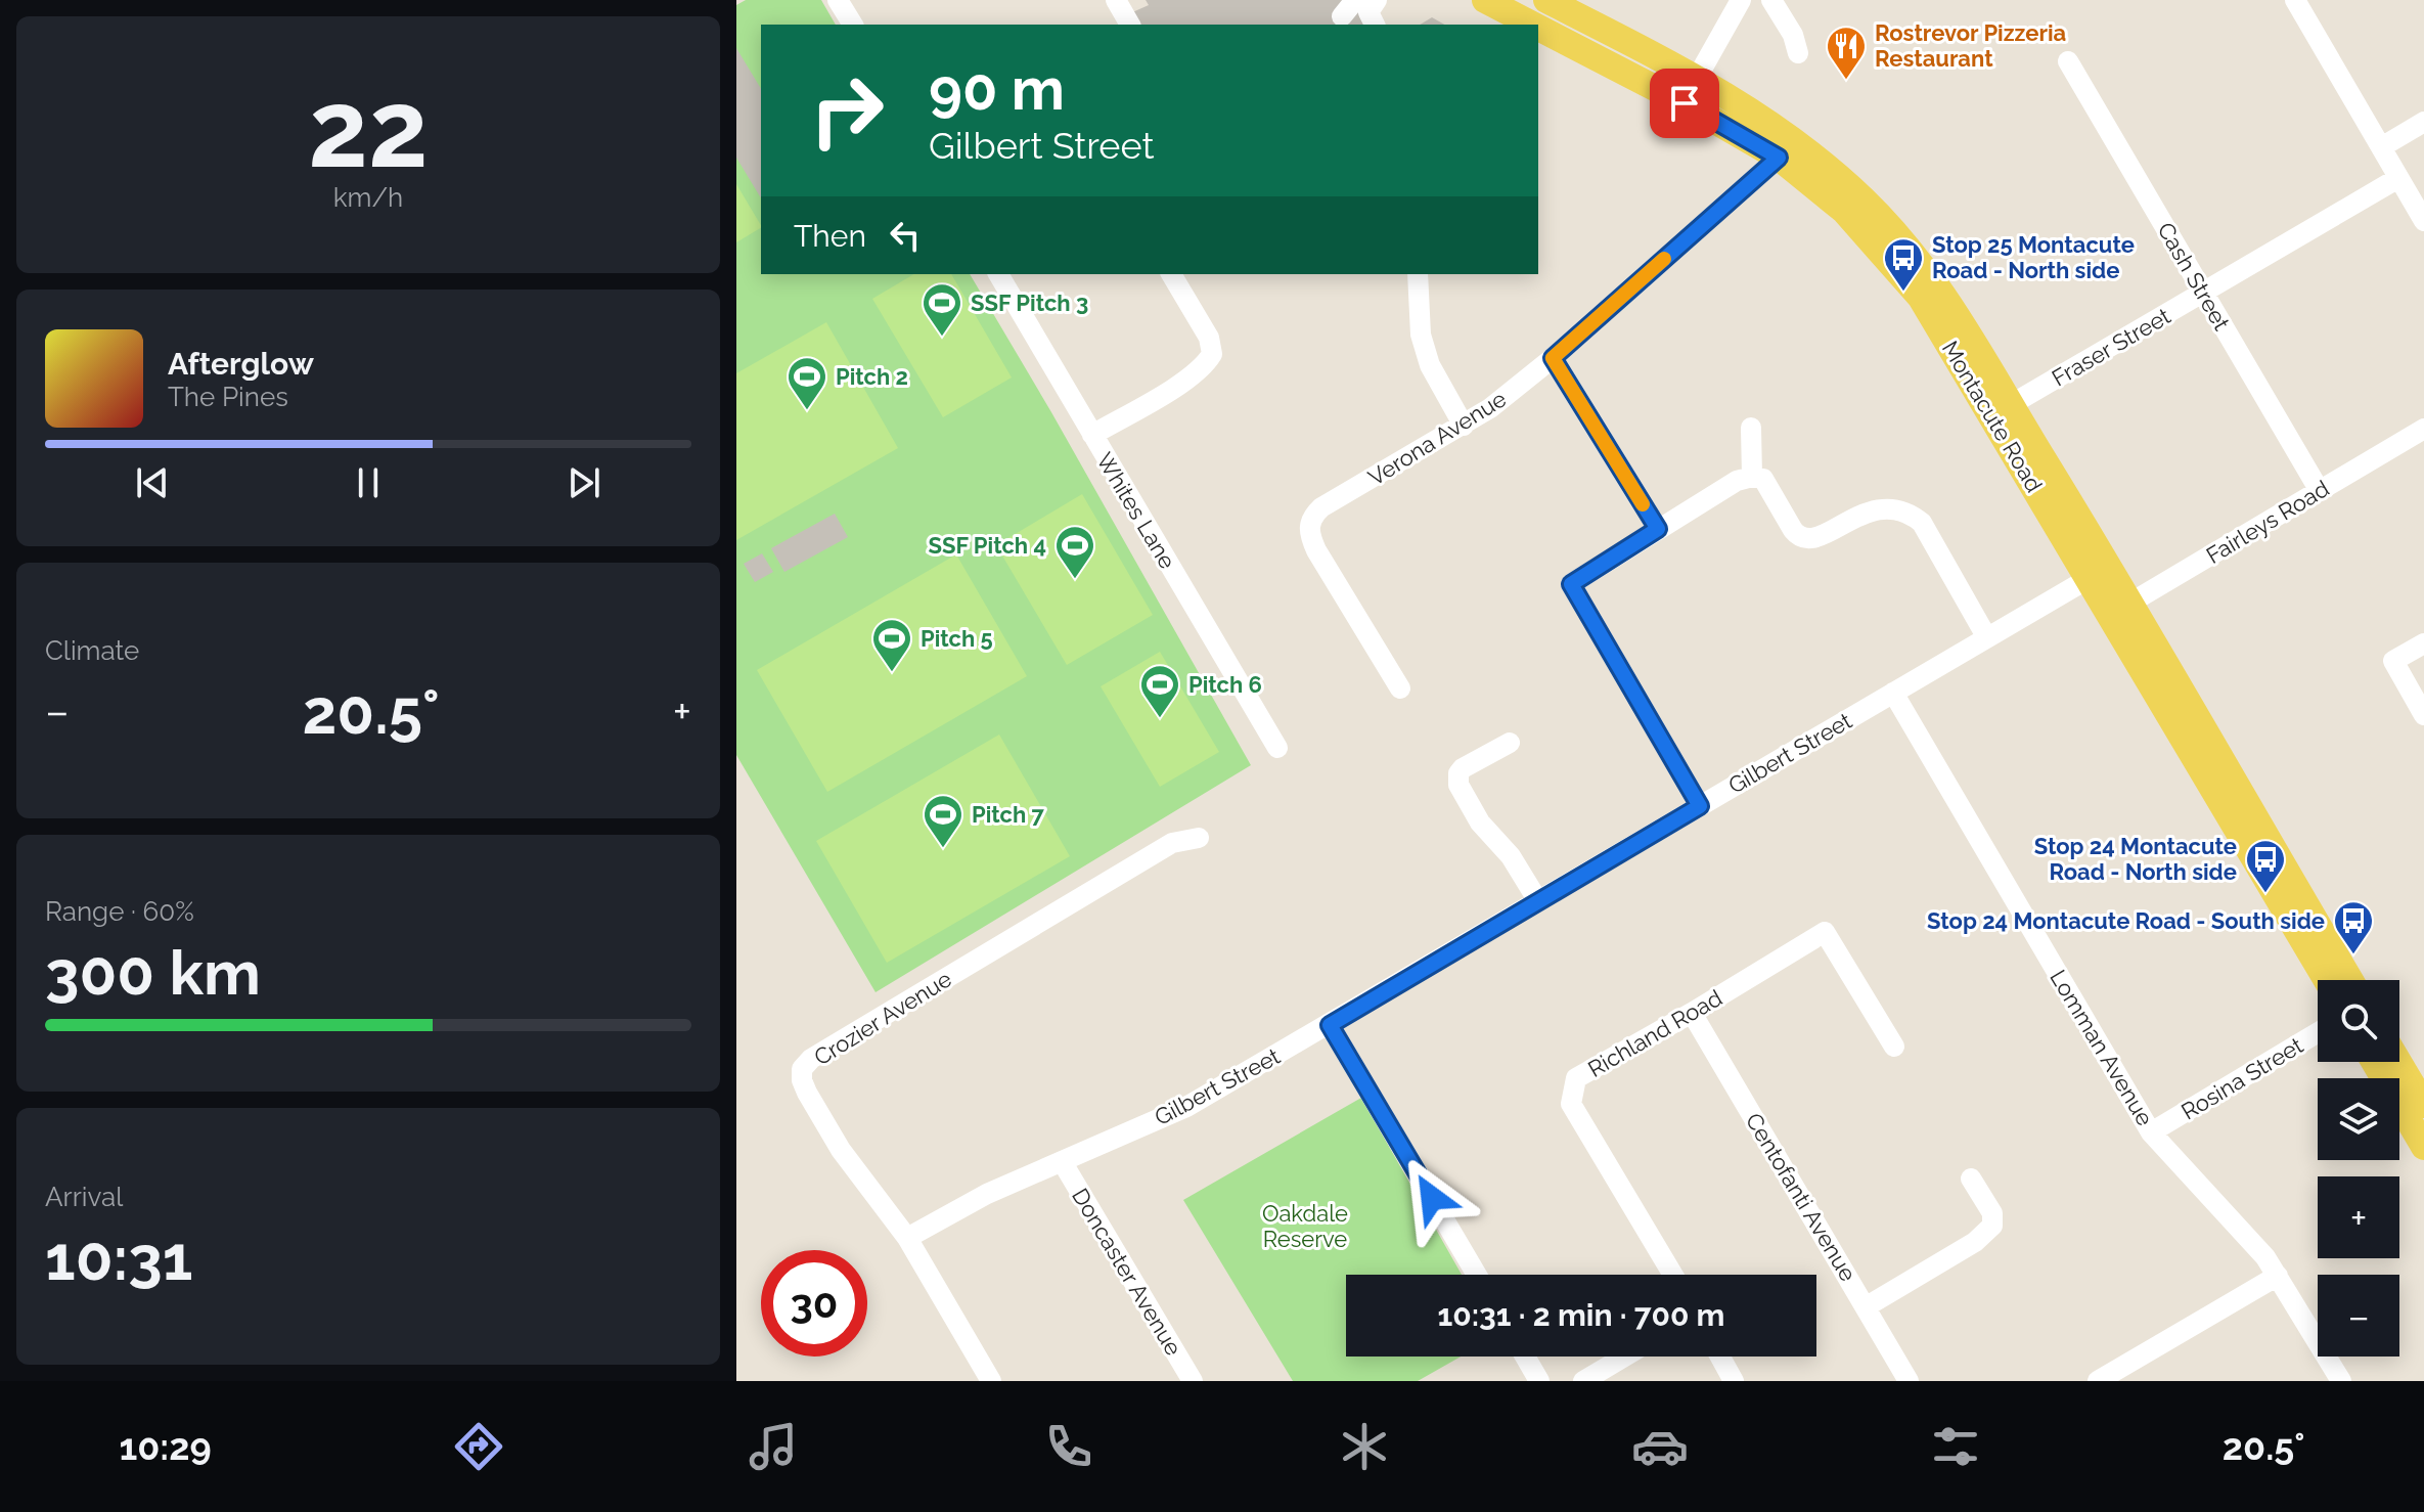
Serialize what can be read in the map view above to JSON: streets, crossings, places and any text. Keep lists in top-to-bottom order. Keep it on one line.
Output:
{"streets":{"main road":["Montacute Road"],"street":["Cash Street","Fraser Street","Verona Avenue","Whites Lane","Fairleys Road","Gilbert Street","Crozier Avenue","Richland Road","Lomman Avenue","Rosina Street","Centofanti Avenue","Doncaster Avenue"]},"crossings":[["Cash Street","Fraser Street"],["Cash Street","Fairleys Road"],["Fraser Street","Montacute Road"],["Montacute Road","Verona Avenue"],["Montacute Road","Fairleys Road"],["Montacute Road","Gilbert Street"],["Gilbert Street","Crozier Avenue"],["Gilbert Street","Lomman Avenue"],["Gilbert Street","Doncaster Avenue"],["Richland Road","Centofanti Avenue"],["Lomman Avenue","Rosina Street"]],"parks":["Oakdale Reserve"],"places":{"restaurant":["Rostrevor Pizzeria Restaurant"],"bus stop":["Stop 25 Montacute Road - North side","Stop 24 Montacute Road - North side","Stop 24 Montacute Road - South side"],"sports":["SSF Pitch 3","Pitch 2","SSF Pitch 4","Pitch 5","Pitch 6","Pitch 7"]},"page":{"tile":[["22","km/h"],"Climate",["Range · 60%","300 km"],["Arrival","10:31"]],"turn":["90 m","Gilbert Street"],"then":"Then","song":["Afterglow","The Pines"],"heat":["−","20.5°","+"],"map_buttons":["+","−"],"limit":"30","trip":"10:31 · 2 min · 700 m","tabs":["10:29","20.5°"]}}
